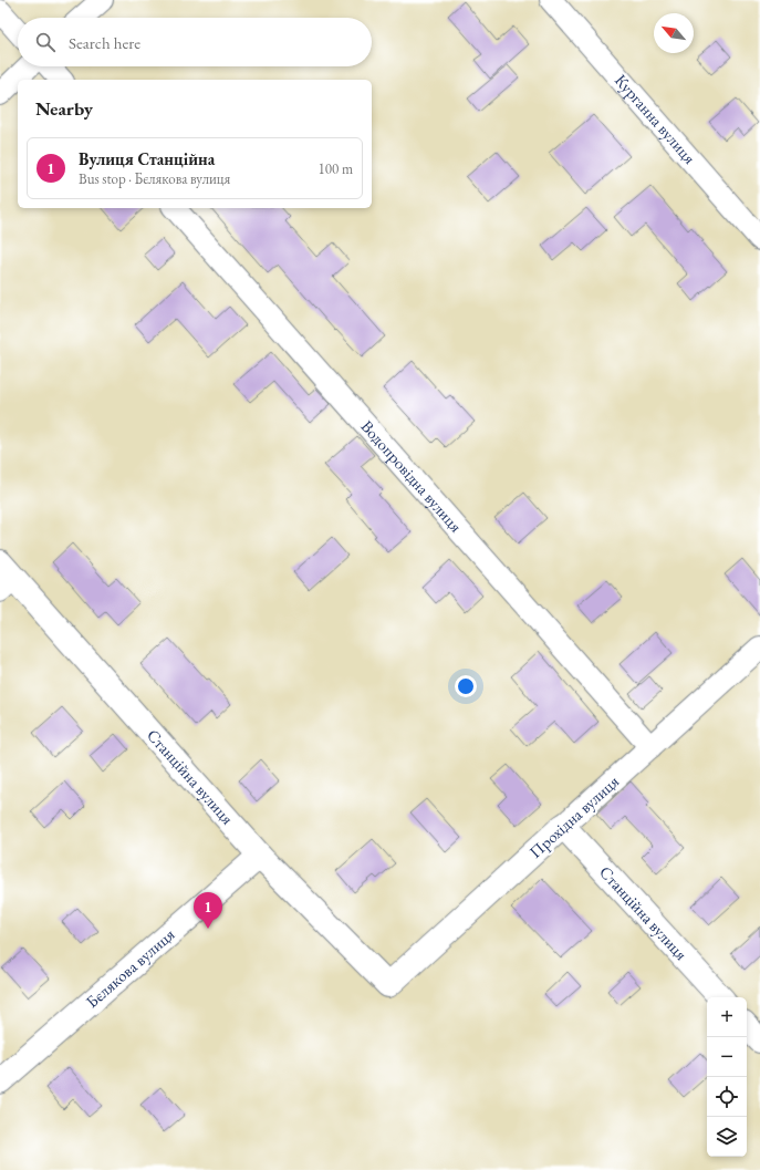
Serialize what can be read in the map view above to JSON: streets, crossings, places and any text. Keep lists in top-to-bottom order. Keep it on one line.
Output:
{"streets":{"street":["Курганна вулиця","Водопровідна вулиця","Станційна вулиця","Прохідна вулиця","Бєлякова вулиця"]},"crossings":[["Водопровідна вулиця","Прохідна вулиця"],["Станційна вулиця","Прохідна вулиця"],["Станційна вулиця","Бєлякова вулиця"]],"north":"top left","page":{"search":"Search here","heading":"Nearby","list":[{"mark":"1","name":"Вулиця Станційна","note":"Bus stop · Бєлякова вулиця","value":"100 m"}],"pins":"1","map_buttons":["+","−"]}}
